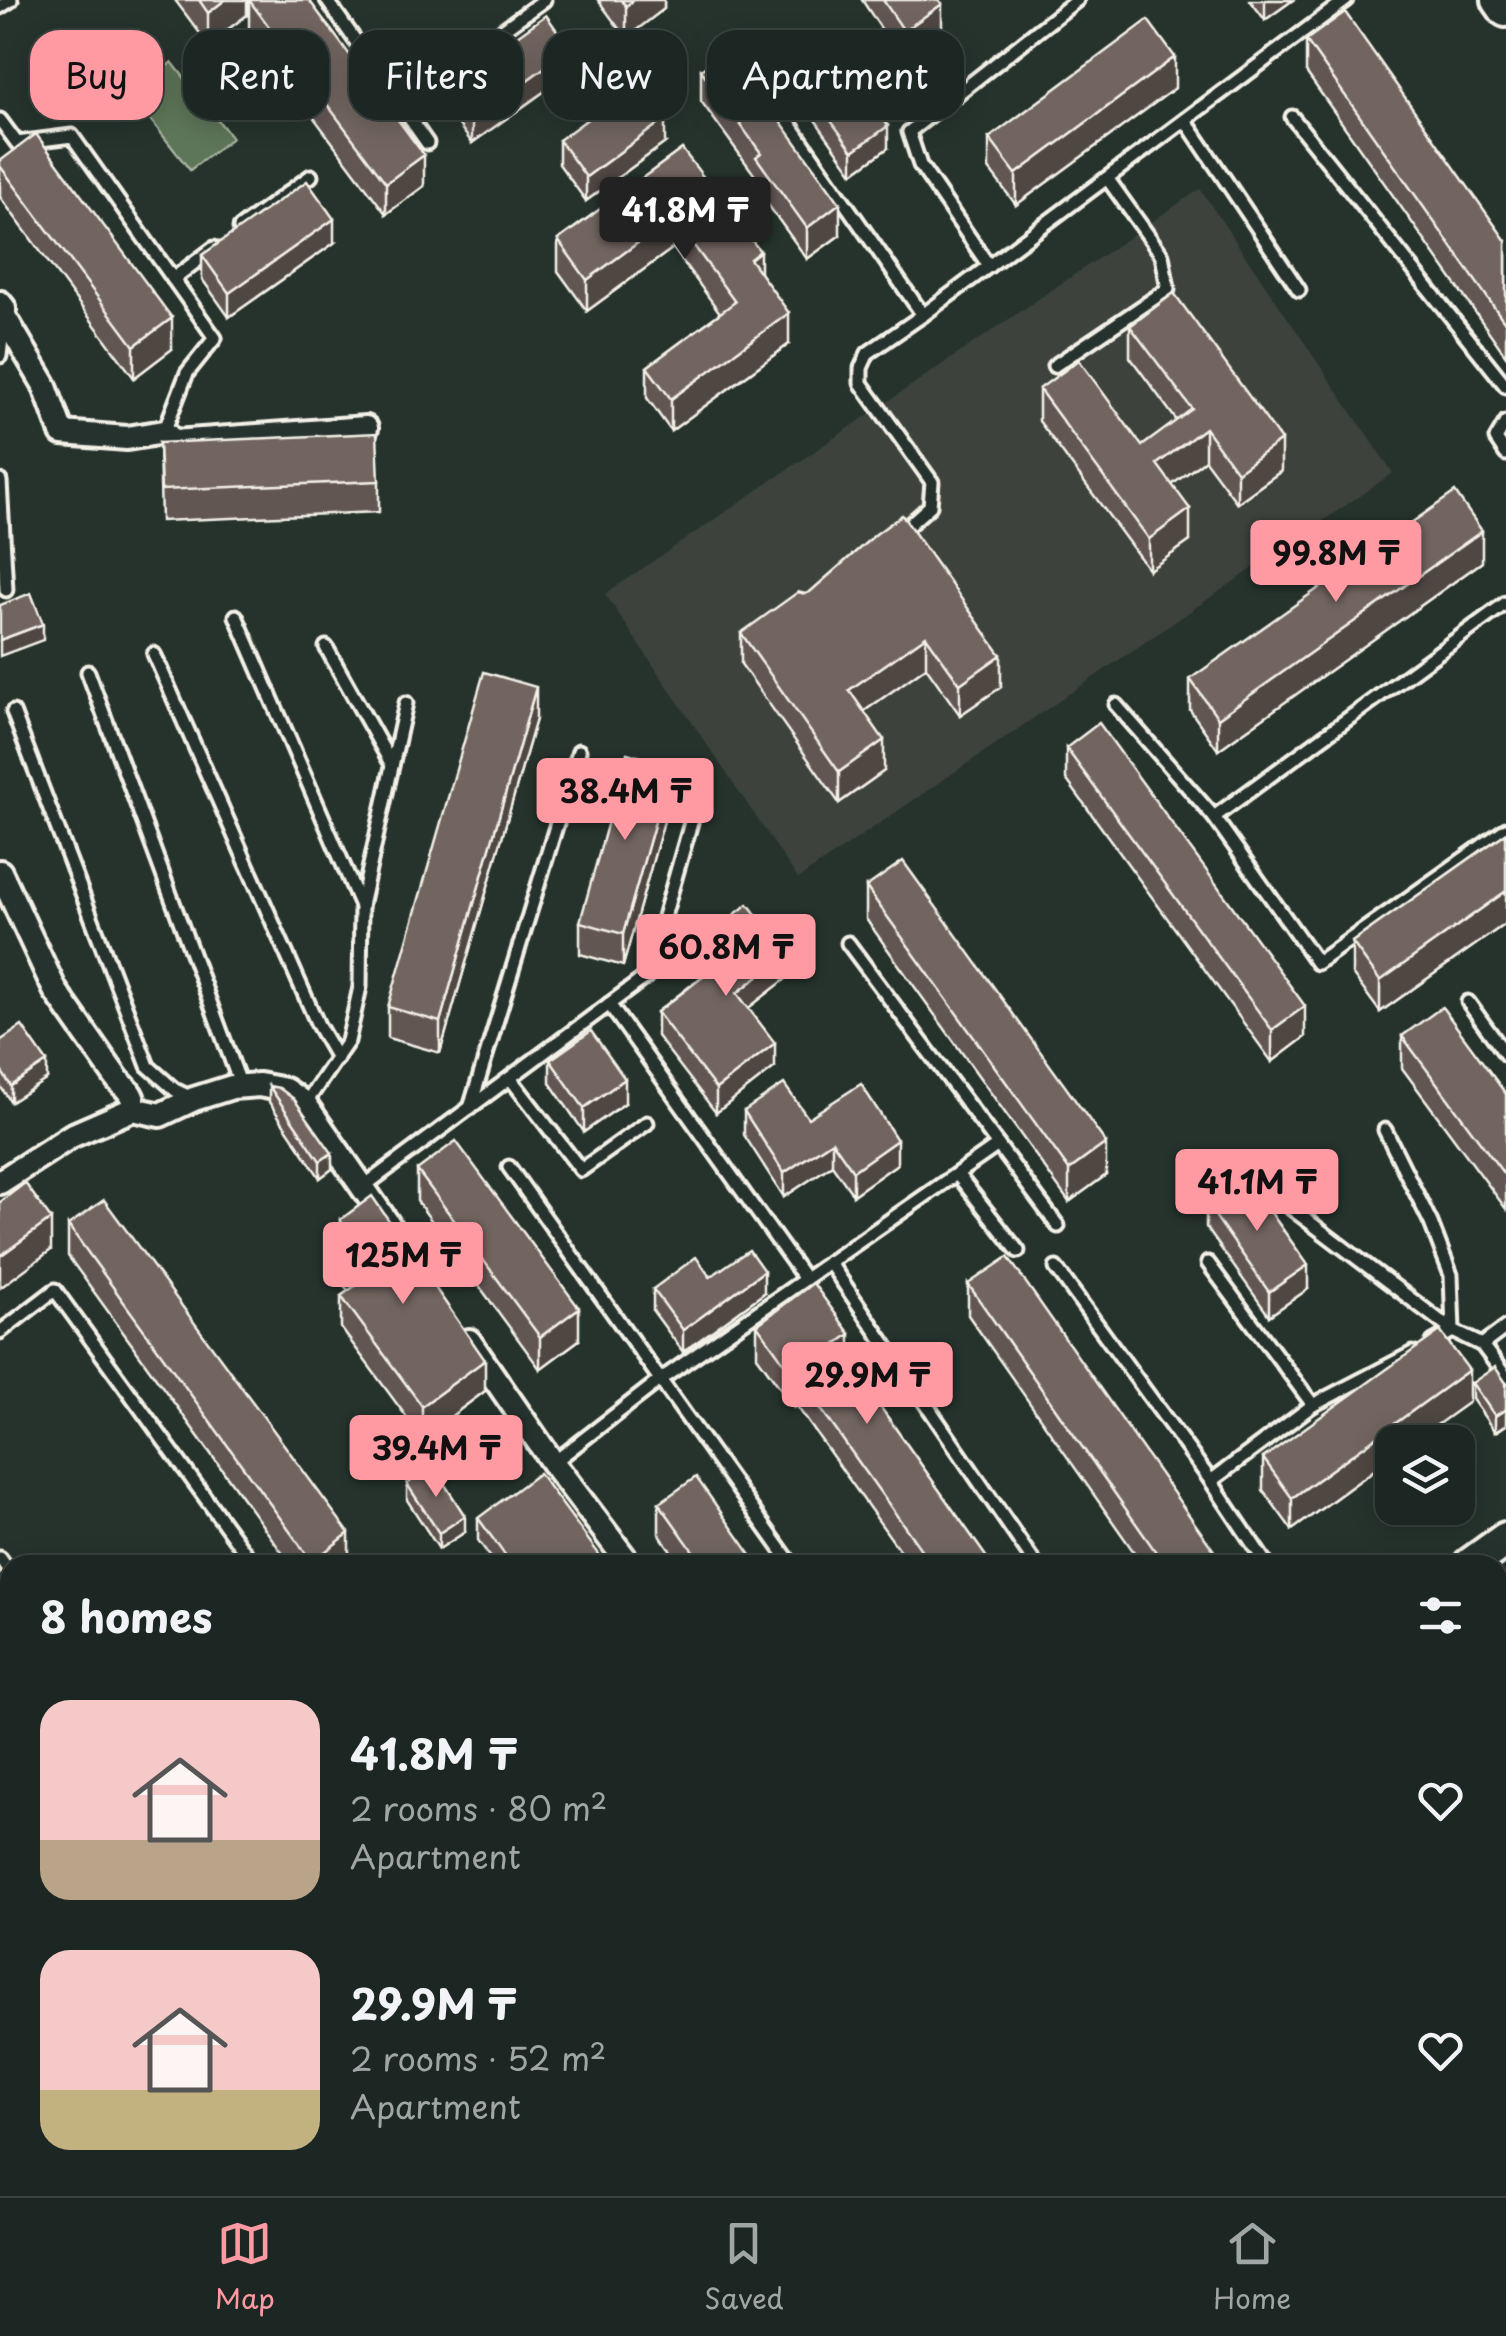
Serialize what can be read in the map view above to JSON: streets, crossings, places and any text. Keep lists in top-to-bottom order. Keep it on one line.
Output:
{"page":{"chip":["Buy","Rent","Filters","New","Apartment"],"price":["41.8M ₸","99.8M ₸","38.4M ₸","60.8M ₸","41.1M ₸","125M ₸","29.9M ₸","39.4M ₸"],"heading":"8 homes","list":[{"name":"41.8M ₸","note":"2 rooms · 80 m² · Apartment"},{"name":"29.9M ₸","note":"2 rooms · 52 m² · Apartment"}],"tabs":["Map","Saved","Home"]}}
